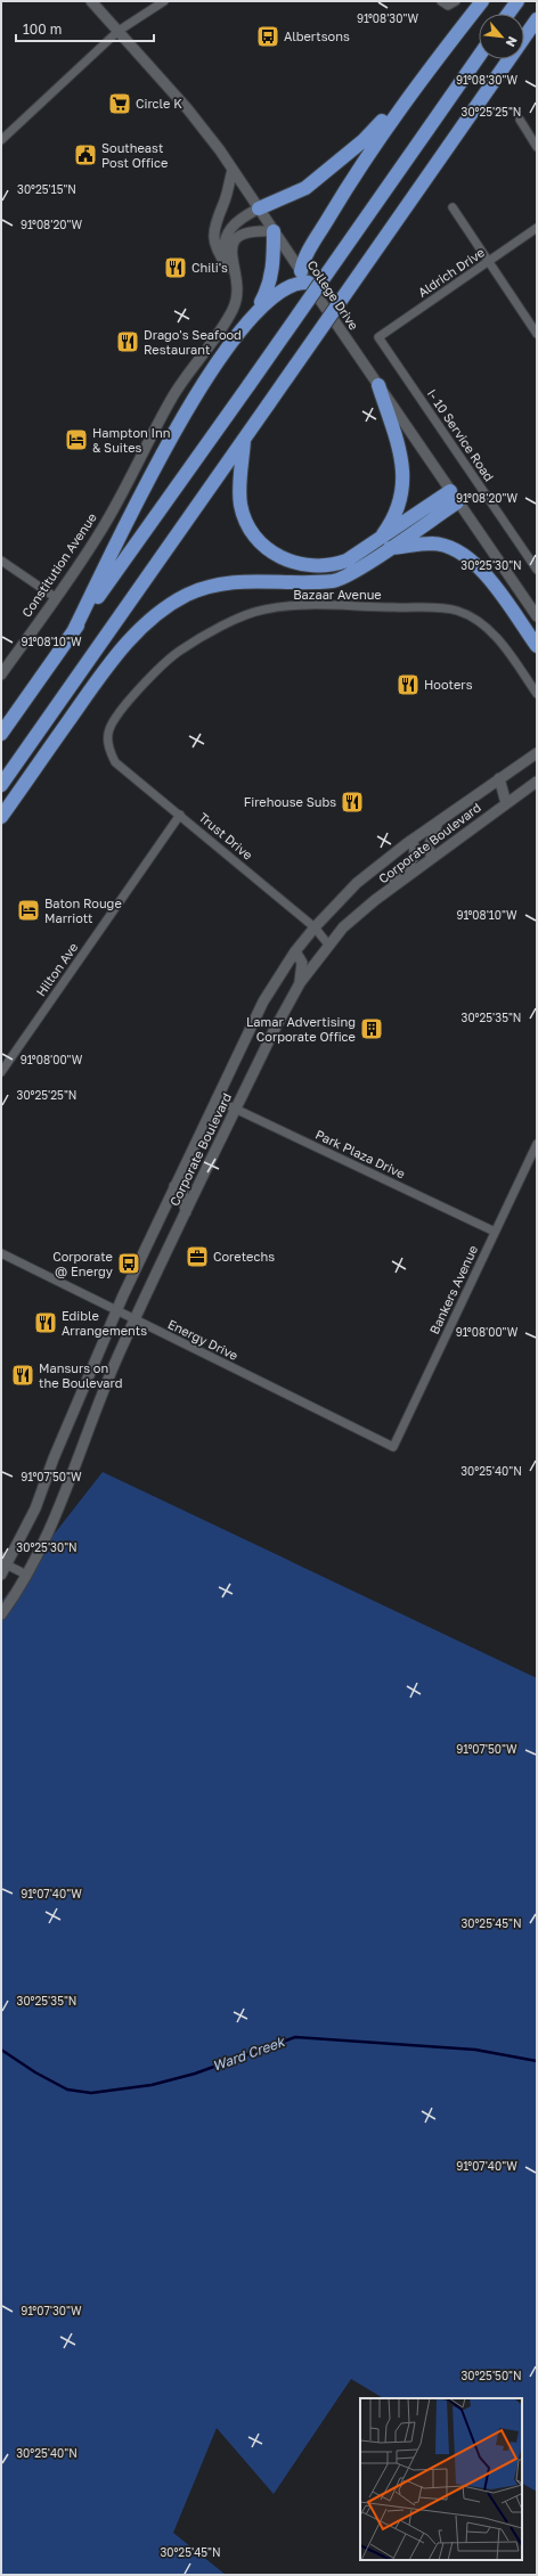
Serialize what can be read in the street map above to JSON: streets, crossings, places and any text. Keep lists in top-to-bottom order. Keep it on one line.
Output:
{"streets":{"street":["Aldrich Drive","College Drive","I- 10 Service Road","Constitution Avenue","Bazaar Avenue","Trust Drive","Corporate Boulevard","Hilton Ave","Park Plaza Drive","Bankers Avenue","Energy Drive"]},"crossings":[["Aldrich Drive","I- 10 Service Road"],["College Drive","Constitution Avenue"],["Bazaar Avenue","Trust Drive"],["Trust Drive","Corporate Boulevard"],["Trust Drive","Hilton Ave"],["Corporate Boulevard","Park Plaza Drive"],["Corporate Boulevard","Energy Drive"],["Park Plaza Drive","Bankers Avenue"],["Bankers Avenue","Energy Drive"]],"water":["Ward Creek"],"places":{"bus stop":["Albertsons","Corporate @ Energy"],"supermarket":["Circle K"],"public building":["Southeast Post Office"],"restaurant":["Chili's","Drago's Seafood Restaurant","Hooters","Firehouse Subs","Edible Arrangements","Mansurs on the Boulevard"],"hotel":["Hampton Inn & Suites","Baton Rouge Marriott"],"building":["Lamar Advertising Corporate Office"],"office":["Coretechs"]},"scale_bar":"100 m","north":"bottom right","coordinates":["91°08'30\"W","30°25'25\"N","30°25'15\"N","91°08'20\"W","30°25'30\"N","91°08'10\"W","30°25'35\"N","91°08'00\"W","30°25'40\"N","91°07'50\"W","91°07'40\"W","30°25'45\"N","91°07'30\"W","30°25'50\"N"]}
